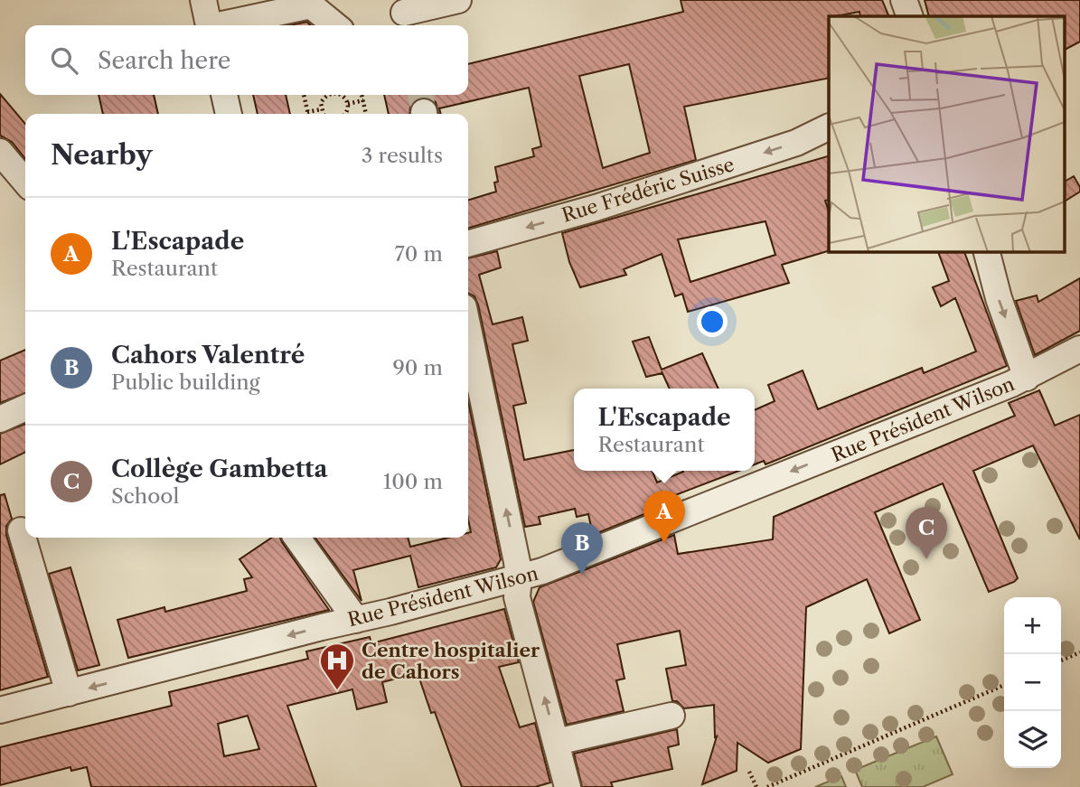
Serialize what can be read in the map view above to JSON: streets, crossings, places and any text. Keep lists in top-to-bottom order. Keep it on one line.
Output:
{"streets":{"street":["Rue Frédéric Suisse","Rue Président Wilson"]},"one_way":["Rue Frédéric Suisse","Rue Président Wilson"],"places":{"hospital":["Centre hospitalier de Cahors"]},"page":{"search":"Search here","heading":["Nearby","3 results"],"list":[{"mark":"A","name":"L'Escapade","note":"Restaurant","value":"70 m"},{"mark":"B","name":"Cahors Valentré","note":"Public building","value":"90 m"},{"mark":"C","name":"Collège Gambetta","note":"School","value":"100 m"}],"popup":["L'Escapade","Restaurant"],"pins":["A","C","B"],"map_buttons":["+","−"]}}
